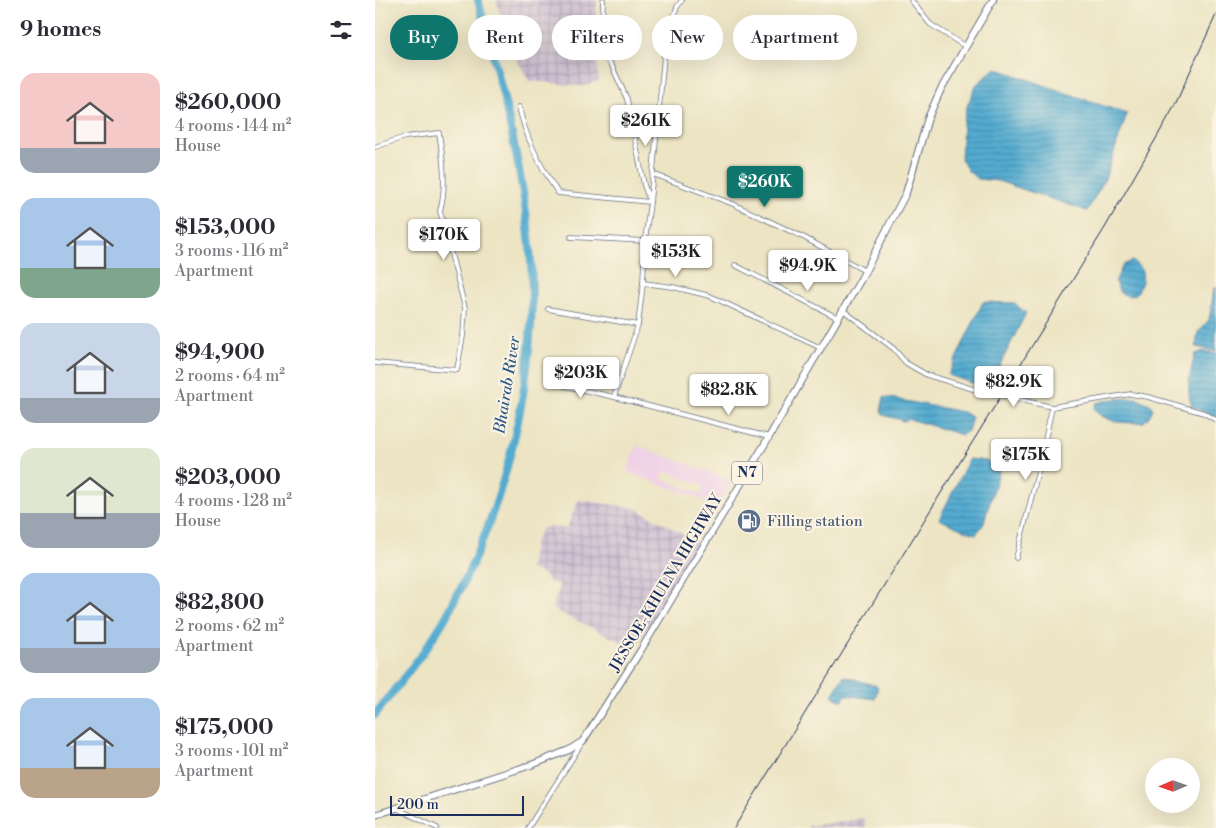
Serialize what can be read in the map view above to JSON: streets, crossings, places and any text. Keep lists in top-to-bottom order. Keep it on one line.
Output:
{"streets":{"highway":["N7","JESSOE-KHULNA HIGHWAY"]},"water":["Bhairab River"],"places":{"fuel station":["Filling station"]},"scale_bar":"200 m","north":"left","page":{"heading":"9 homes","chip":["Buy","Rent","Filters","New","Apartment"],"list":[{"name":"$260,000","note":"4 rooms · 144 m² · House"},{"name":"$153,000","note":"3 rooms · 116 m² · Apartment"},{"name":"$94,900","note":"2 rooms · 64 m² · Apartment"},{"name":"$203,000","note":"4 rooms · 128 m² · House"},{"name":"$82,800","note":"2 rooms · 62 m² · Apartment"},{"name":"$175,000","note":"3 rooms · 101 m² · Apartment"}],"price":["$261K","$260K","$170K","$153K","$94.9K","$203K","$82.9K","$82.8K","$175K"],"scale":"200 m"}}
